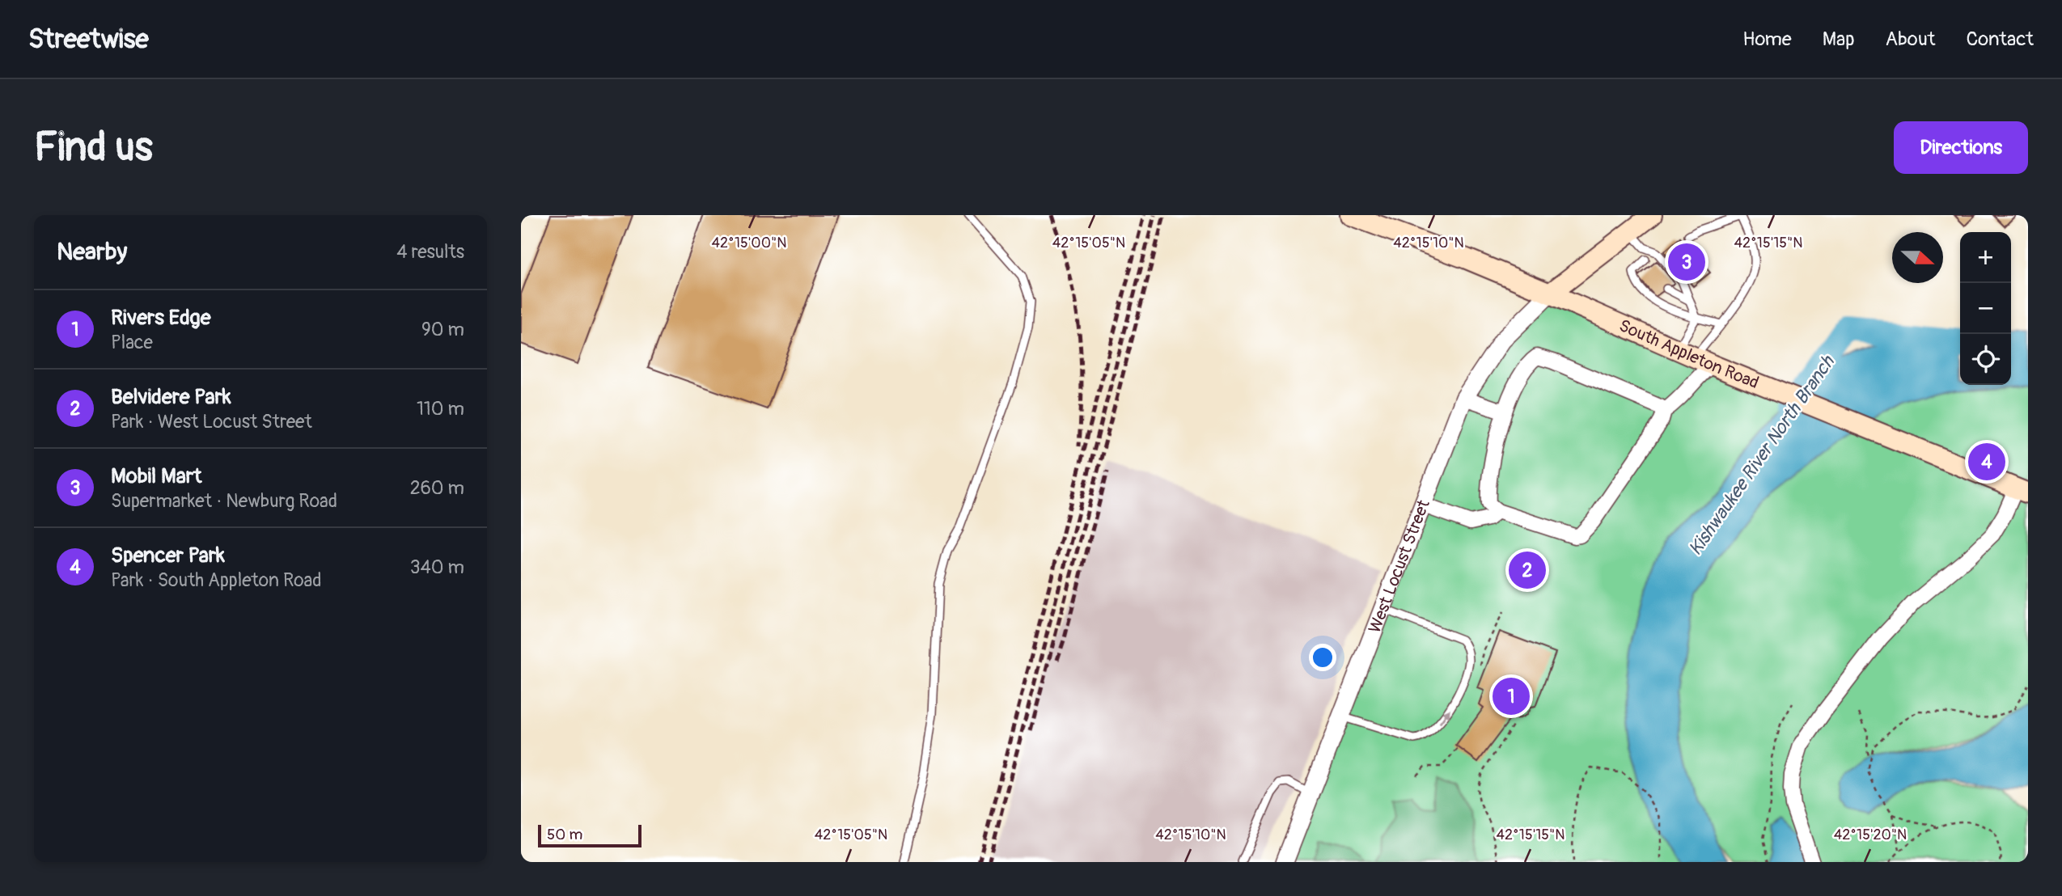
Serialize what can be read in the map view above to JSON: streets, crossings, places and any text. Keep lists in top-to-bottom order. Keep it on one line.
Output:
{"streets":{"main road":["South Appleton Road"],"street":["West Locust Street"]},"crossings":[["South Appleton Road","West Locust Street"]],"water":["Kishwaukee River North Branch"],"scale_bar":"50 m","north":"right","page":{"header":"Streetwise","nav":["Home","Map","About","Contact"],"buttons":"Directions","title":"Find us","heading":["Nearby","4 results"],"map_buttons":["+","−"],"pins":["3","4","2","1"],"list":[{"mark":"1","name":"Rivers Edge","note":"Place","value":"90 m"},{"mark":"2","name":"Belvidere Park","note":"Park · West Locust Street","value":"110 m"},{"mark":"3","name":"Mobil Mart","note":"Supermarket · Newburg Road","value":"260 m"},{"mark":"4","name":"Spencer Park","note":"Park · South Appleton Road","value":"340 m"}],"scale":"50 m"},"coordinates":["42°15'00\"N","42°15'05\"N","42°15'10\"N","42°15'15\"N","42°15'20\"N"]}
